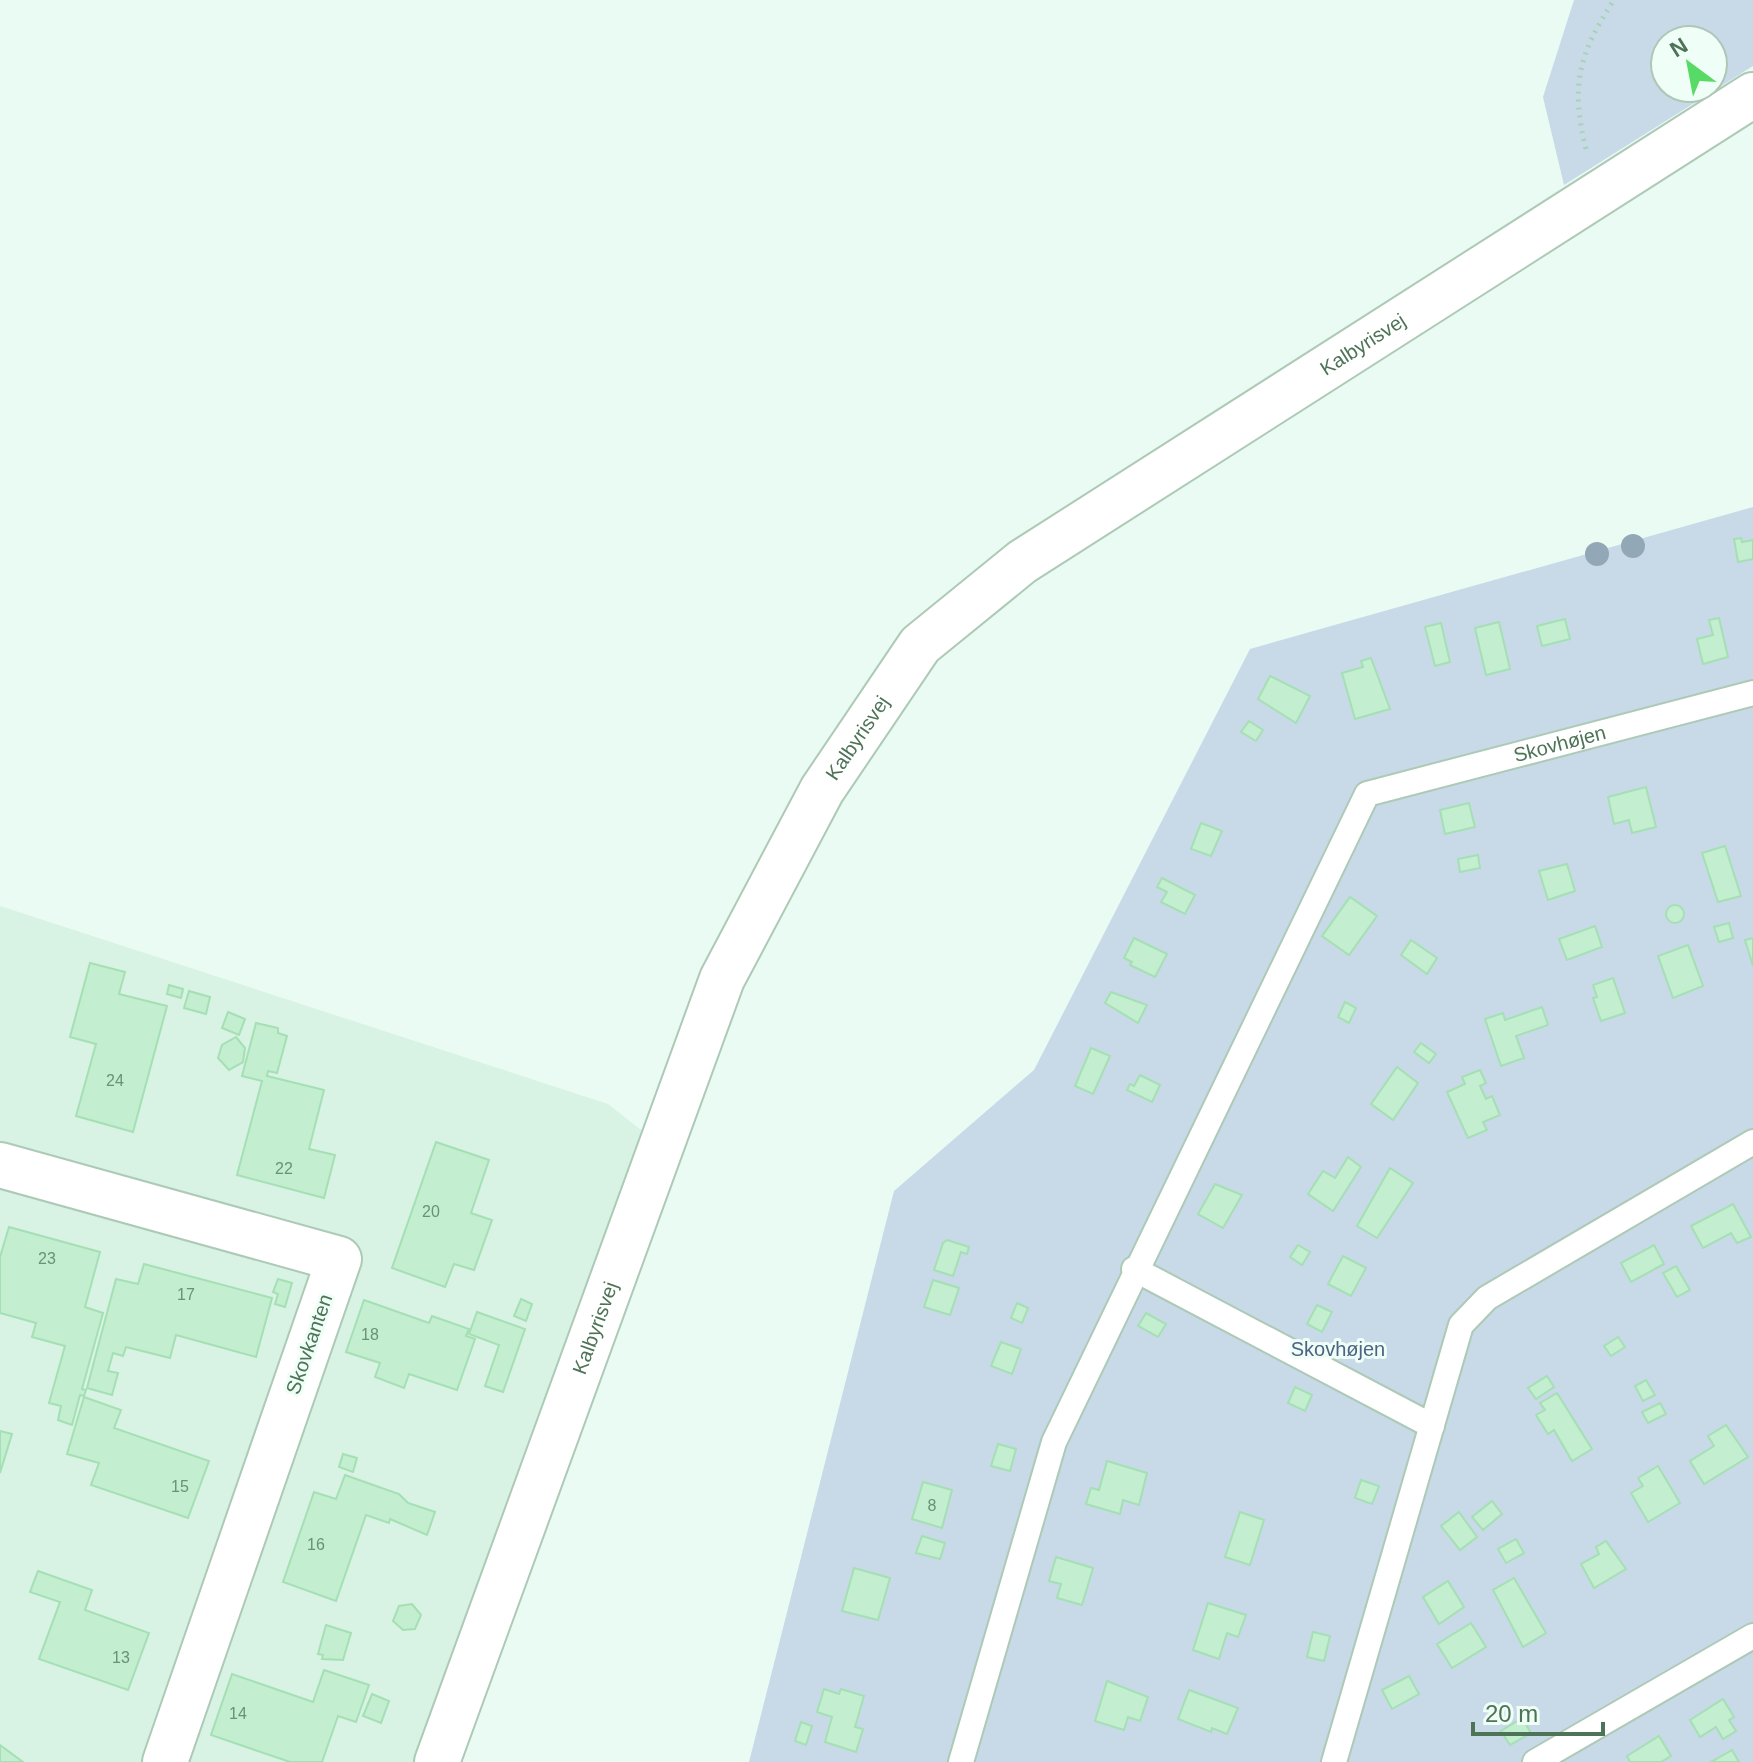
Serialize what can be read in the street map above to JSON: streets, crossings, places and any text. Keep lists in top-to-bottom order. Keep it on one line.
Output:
{"streets":{"street":["Kalbyrisvej","Skovkanten"],"lane":["Skovhøjen"]},"parks":["Skovhøjen"],"house_numbers":["24","22","20","23","17","18","15","8","16","13","14"],"scale_bar":"20 m","north":"top left"}
